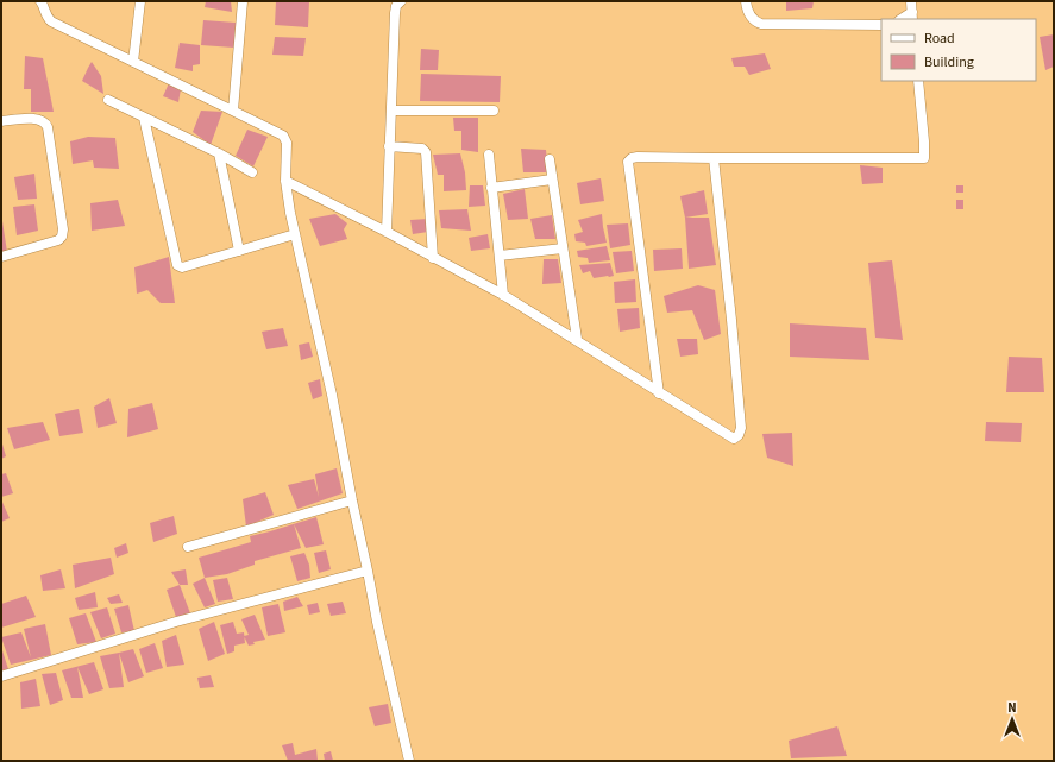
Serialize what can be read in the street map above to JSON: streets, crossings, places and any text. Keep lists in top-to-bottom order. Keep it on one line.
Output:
{"legend":["Road","Building"],"north":"top"}
